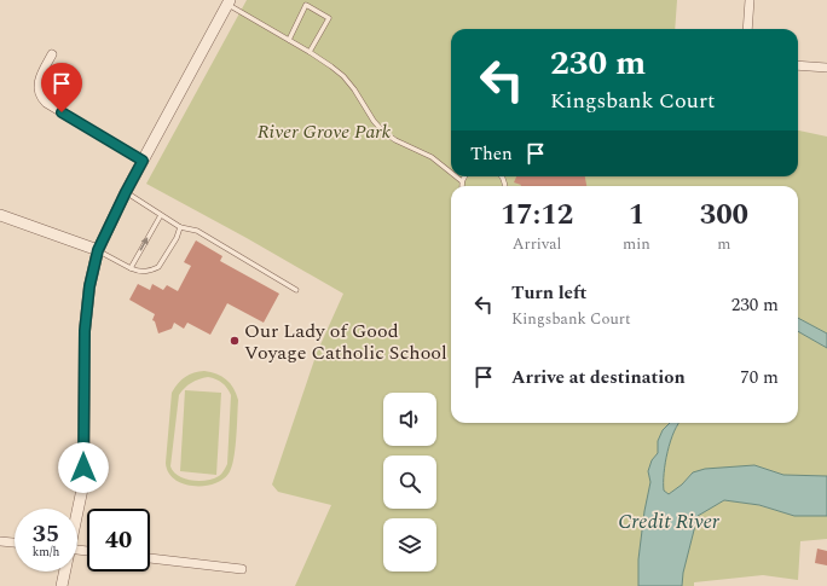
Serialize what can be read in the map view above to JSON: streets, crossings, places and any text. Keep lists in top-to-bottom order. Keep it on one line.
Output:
{"water":["Credit River"],"parks":["River Grove Park"],"places":["Our Lady of Good Voyage Catholic School"],"page":{"turn":["230 m","Kingsbank Court"],"then":"Then","eta":["17:12","Arrival","1","min","300","m"],"list":[{"name":"Turn left","note":"Kingsbank Court","value":"230 m"},{"name":"Arrive at destination","value":"70 m"}],"speed":"35 km/h","limit":"40"}}
